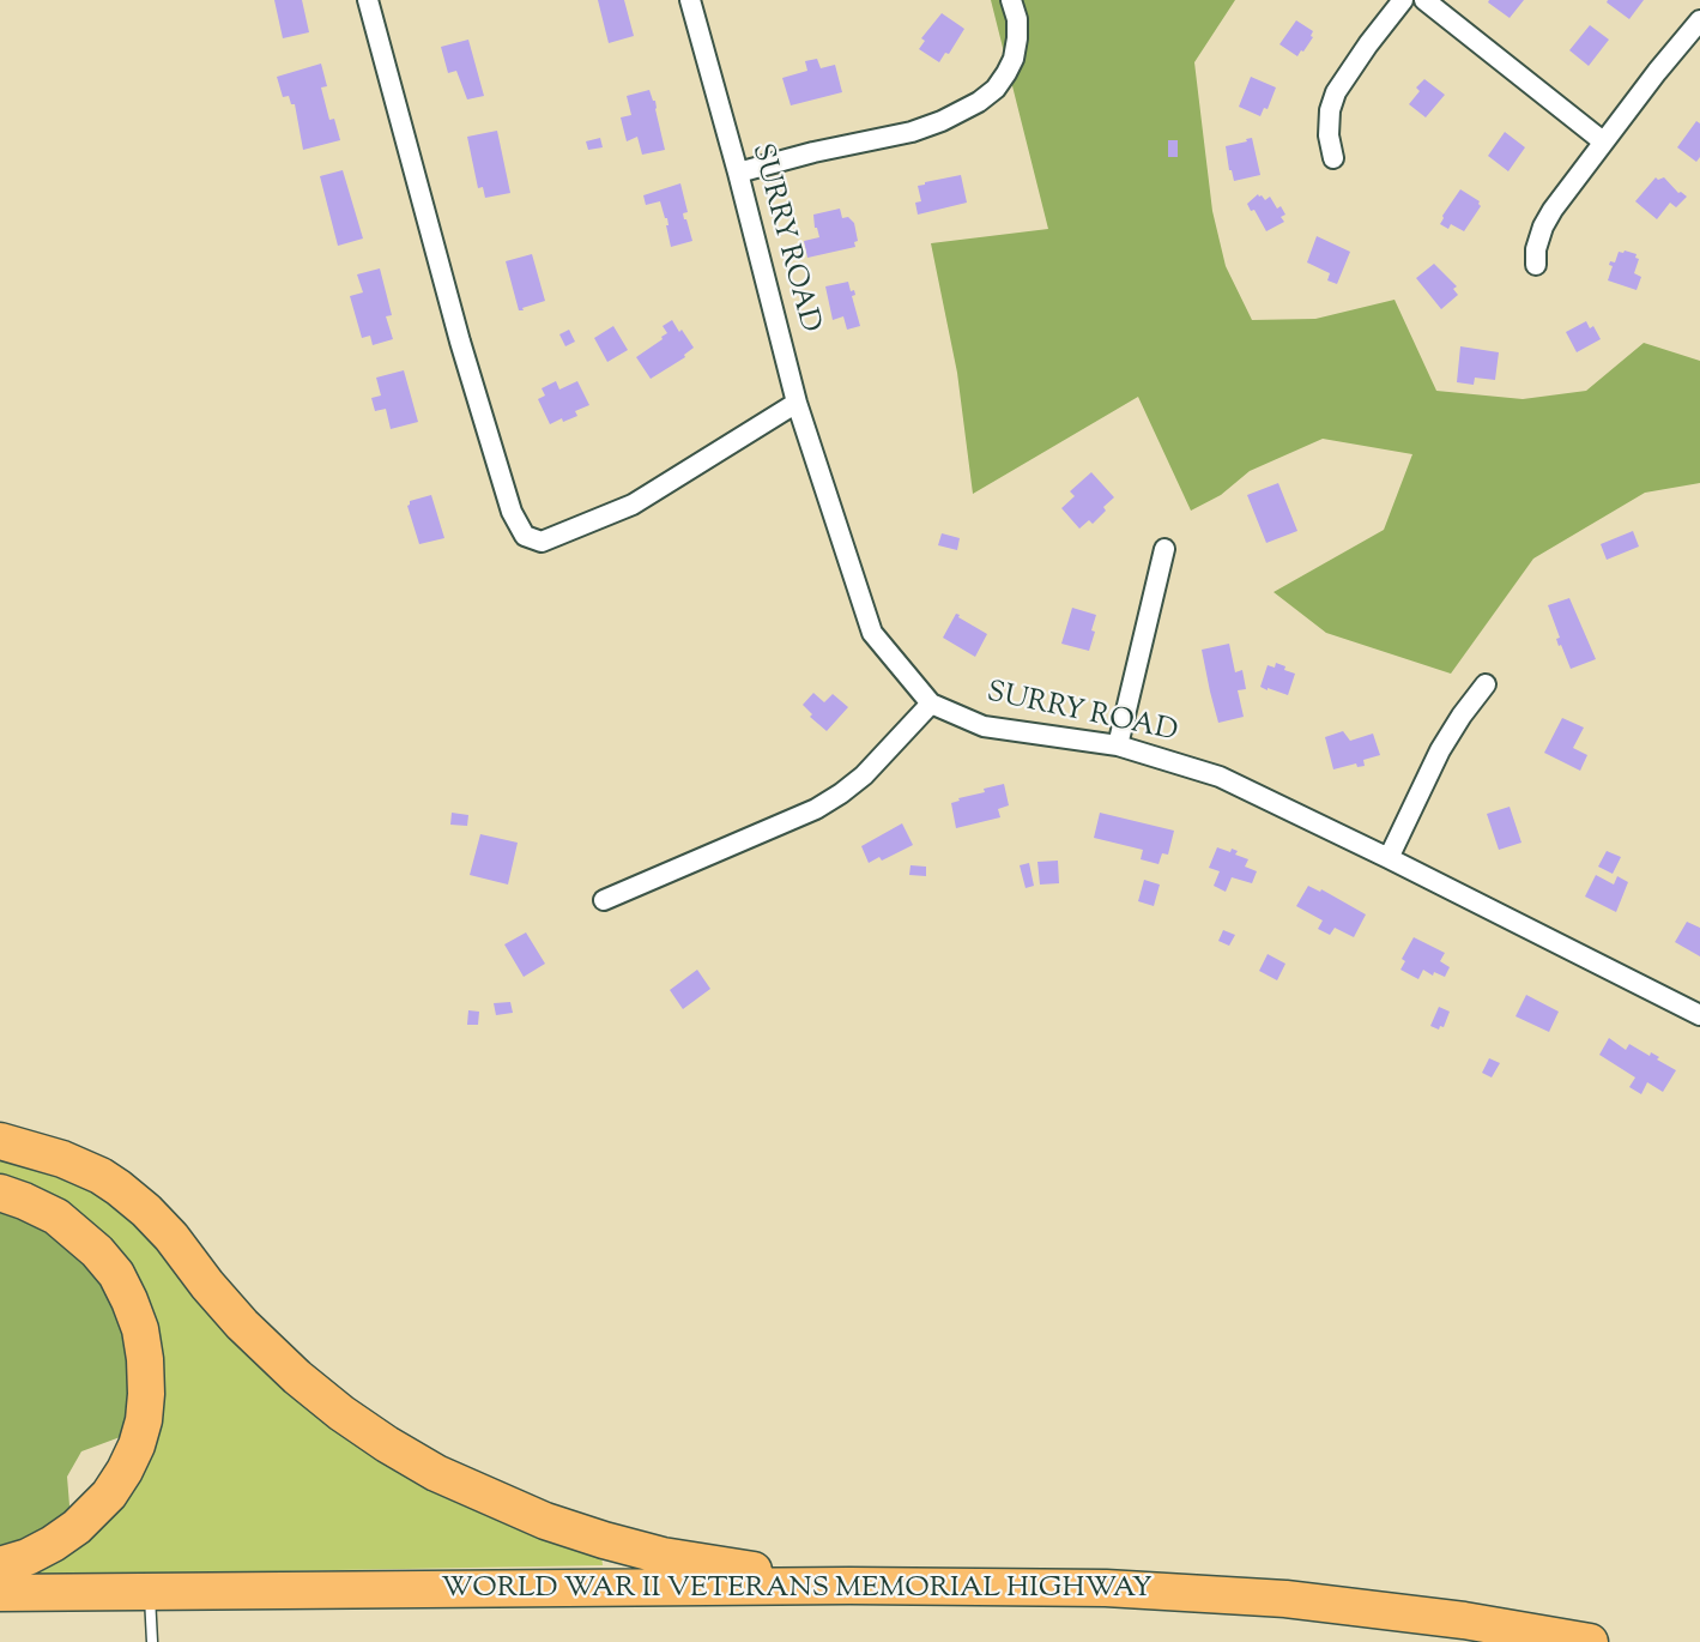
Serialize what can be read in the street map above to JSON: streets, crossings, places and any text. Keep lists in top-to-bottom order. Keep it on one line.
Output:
{"streets":{"highway":["WORLD WAR II VETERANS MEMORIAL HIGHWAY"],"street":["SURRY ROAD"]}}
